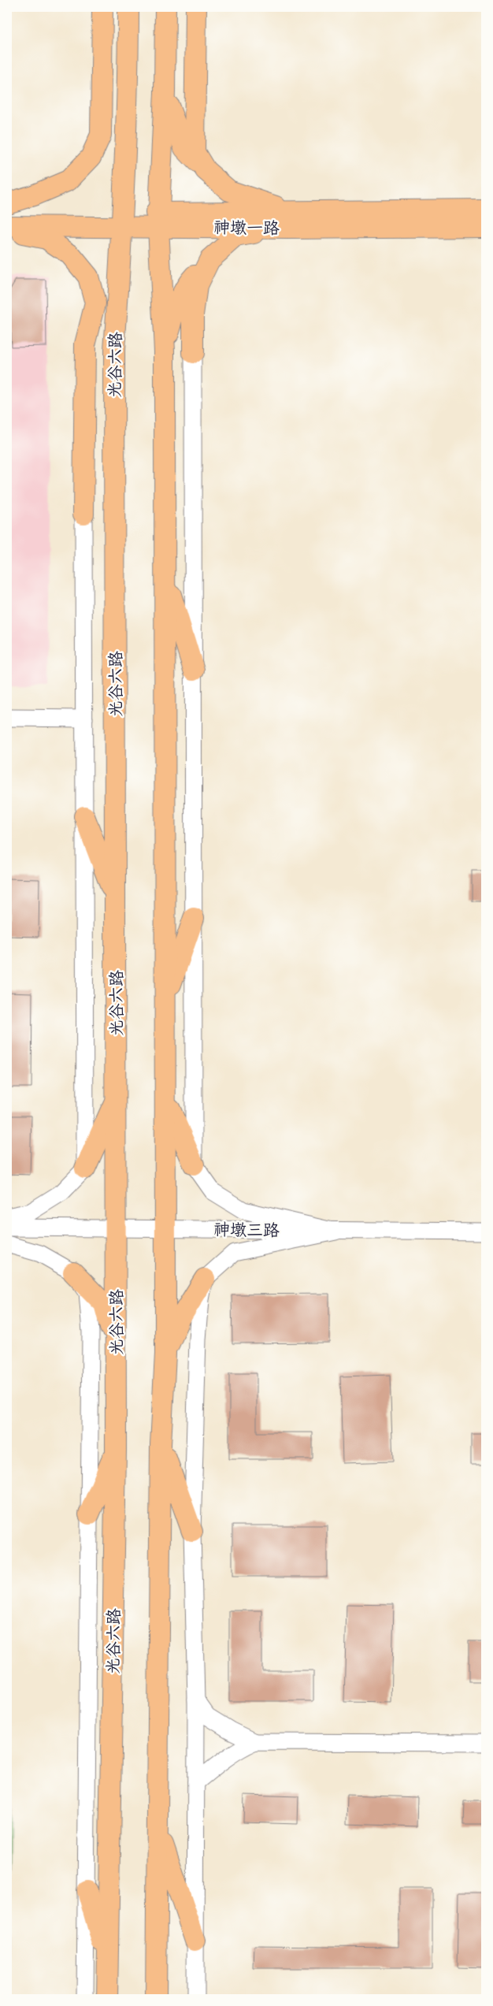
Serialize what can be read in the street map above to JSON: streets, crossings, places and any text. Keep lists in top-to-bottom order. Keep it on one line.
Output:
{"streets":{"main road":["神墩一路","光谷六路"],"street":["神墩三路"]},"crossings":[["神墩一路","光谷六路"],["光谷六路","神墩三路"]]}
